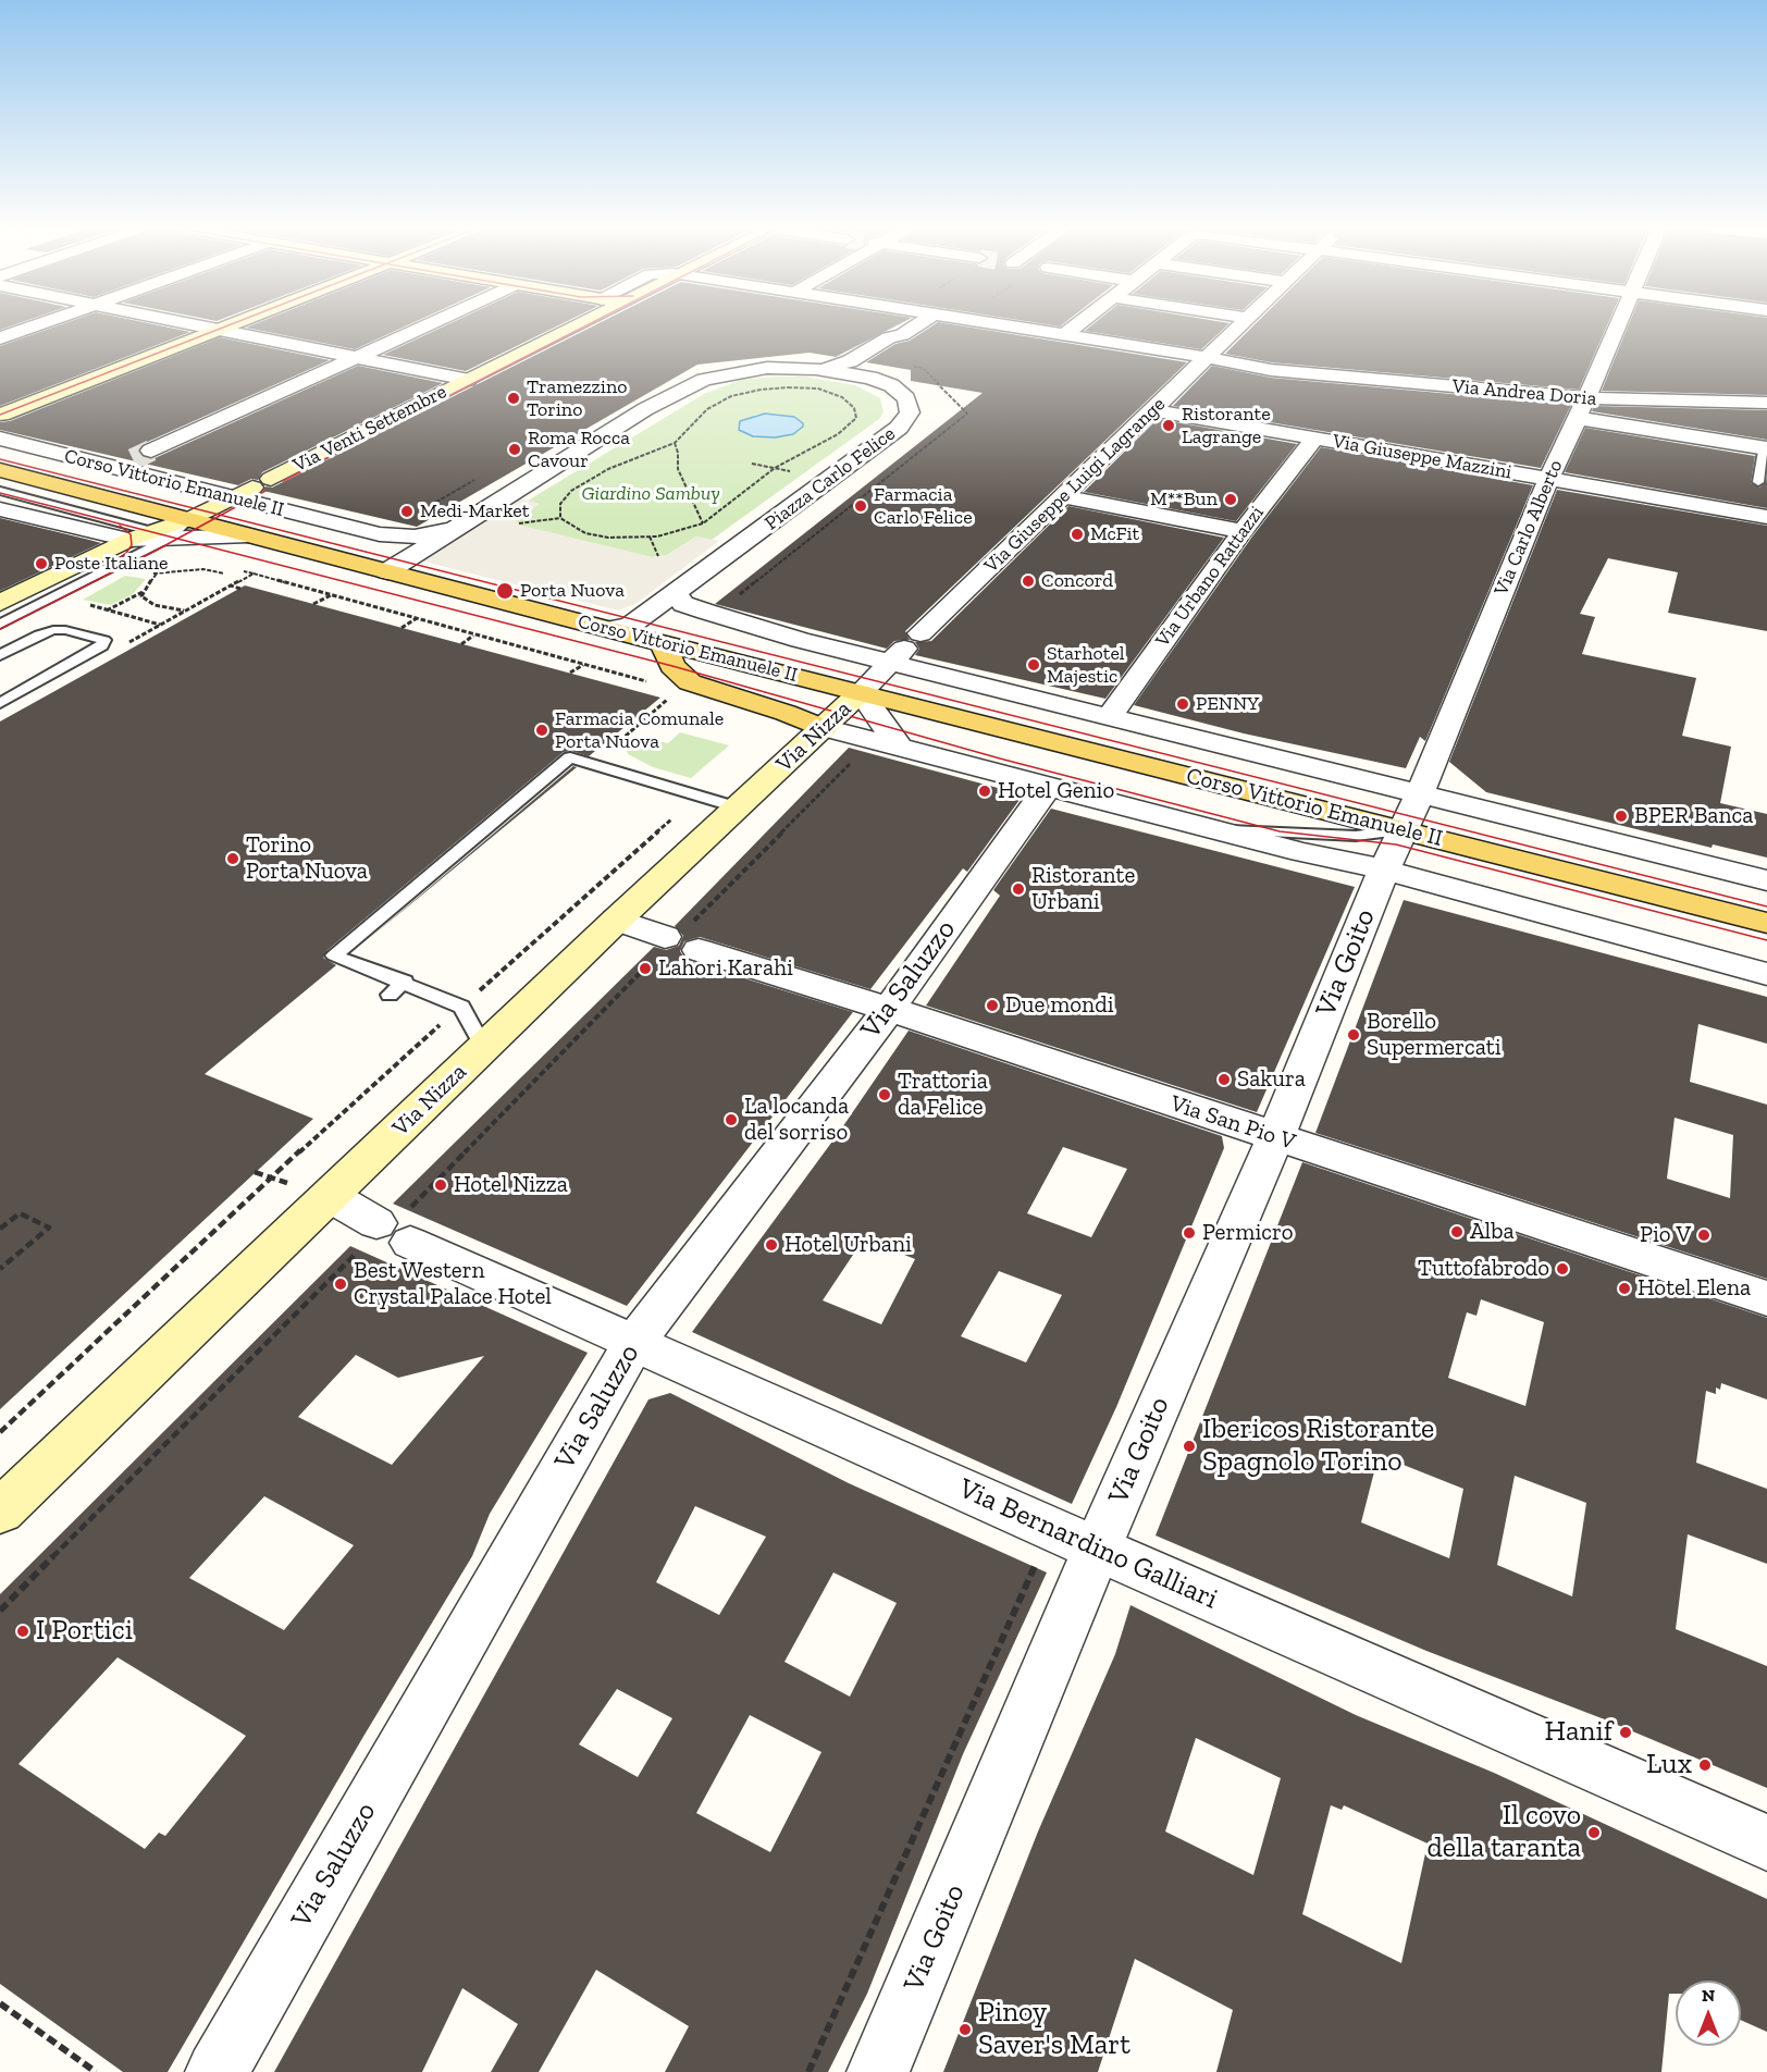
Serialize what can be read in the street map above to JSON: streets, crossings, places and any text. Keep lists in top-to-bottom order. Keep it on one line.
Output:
{"streets":{"main road":["Corso Vittorio Emanuele II"],"street":["Via Andrea Doria","Via Venti Settembre","Via Giuseppe Mazzini","Piazza Carlo Felice","Via Giuseppe Luigi Lagrange","Via Carlo Alberto","Via Urbano Rattazzi","Via Nizza","Via Goito","Via Saluzzo","Via San Pio V","Via Bernardino Galliari"]},"crossings":[["Via Andrea Doria","Via Giuseppe Luigi Lagrange"],["Via Andrea Doria","Via Carlo Alberto"],["Via Venti Settembre","Corso Vittorio Emanuele II"],["Via Giuseppe Mazzini","Via Giuseppe Luigi Lagrange"],["Via Giuseppe Mazzini","Via Carlo Alberto"],["Via Giuseppe Mazzini","Via Urbano Rattazzi"],["Piazza Carlo Felice","Corso Vittorio Emanuele II"],["Corso Vittorio Emanuele II","Via Giuseppe Luigi Lagrange"],["Corso Vittorio Emanuele II","Via Carlo Alberto"],["Corso Vittorio Emanuele II","Via Urbano Rattazzi"],["Corso Vittorio Emanuele II","Via Nizza"],["Corso Vittorio Emanuele II","Via Goito"],["Corso Vittorio Emanuele II","Via Saluzzo"],["Via Giuseppe Luigi Lagrange","Via Nizza"],["Via Carlo Alberto","Via Goito"],["Via Nizza","Via San Pio V"],["Via Nizza","Via Bernardino Galliari"],["Via Goito","Via San Pio V"],["Via Goito","Via Bernardino Galliari"],["Via Saluzzo","Via San Pio V"],["Via Saluzzo","Via Bernardino Galliari"]],"parks":["Giardino Sambuy"],"places":["Tramezzino Torino","Ristorante Lagrange","Roma Rocca Cavour","M**Bun","Farmacia Carlo Felice","Medi-Market","McFit","Poste Italiane","Concord","Porta Nuova","Starhotel Majestic","PENNY","Farmacia Comunale Porta Nuova","Hotel Genio","BPER Banca","Torino Porta Nuova","Ristorante Urbani","Lahori Karahi","Due mondi","Borello Supermercati","Sakura","Trattoria da Felice","La locanda del sorriso","Hotel Nizza","Alba","Permicro","Pio V","Hotel Urbani","Tuttofabrodo","Best Western Crystal Palace Hotel","Hotel Elena","Ibericos Ristorante Spagnolo Torino","I Portici","Hanif","Lux","Il covo della taranta","Pinoy Saver's Mart"],"north":"top"}
